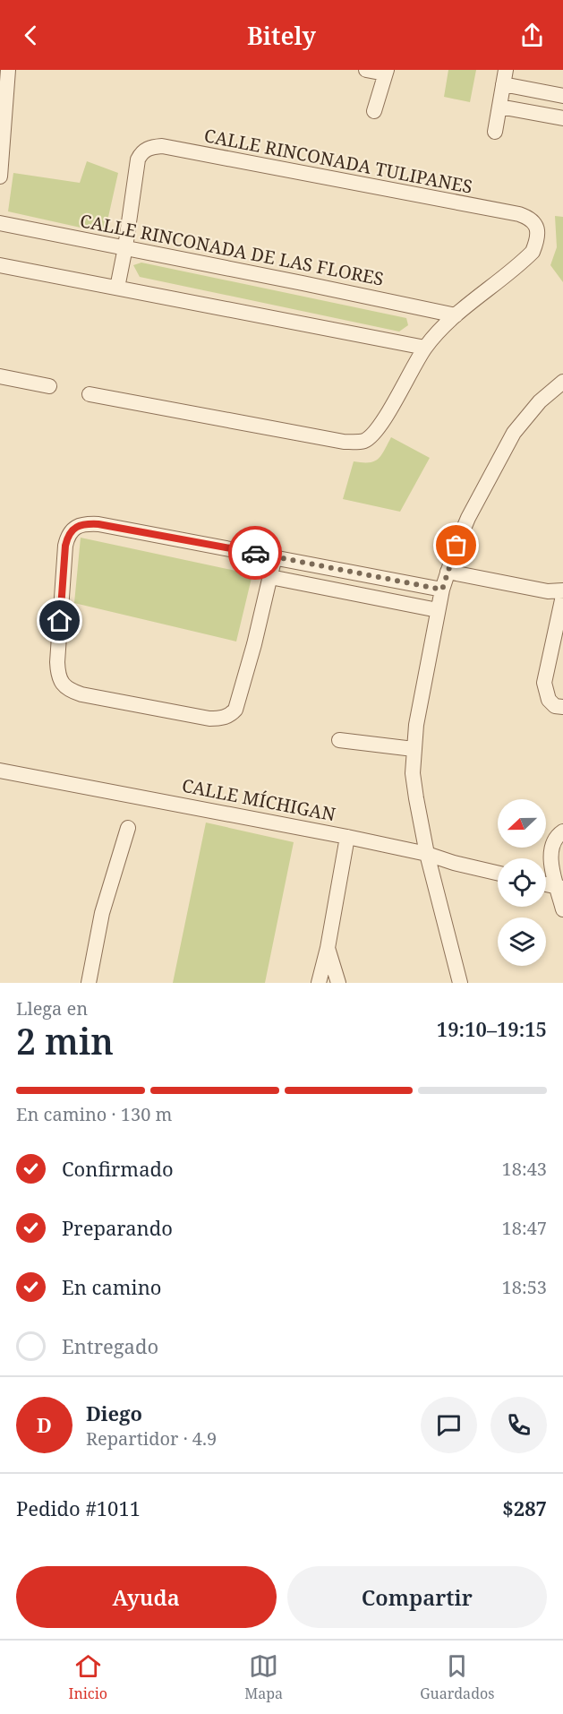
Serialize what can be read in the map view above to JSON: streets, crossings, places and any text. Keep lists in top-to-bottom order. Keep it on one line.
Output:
{"streets":{"street":["CALLE RINCONADA TULIPANES","CALLE RINCONADA DE LAS FLORES","CALLE MÍCHIGAN"]},"crossings":[["CALLE RINCONADA TULIPANES","CALLE RINCONADA DE LAS FLORES"]],"north":"left","page":{"header":"Bitely","heading":["2 min","Llega en","19:10–19:15"],"panel":["Diego","Repartidor · 4.9","Pedido #1011","$287"],"bar":"En camino · 130 m","list":[["Confirmado","18:43"],["Preparando","18:47"],["En camino","18:53"],"Entregado"],"round":"D","buttons":["Ayuda","Compartir"],"tabs":["Inicio","Mapa","Guardados"]}}
